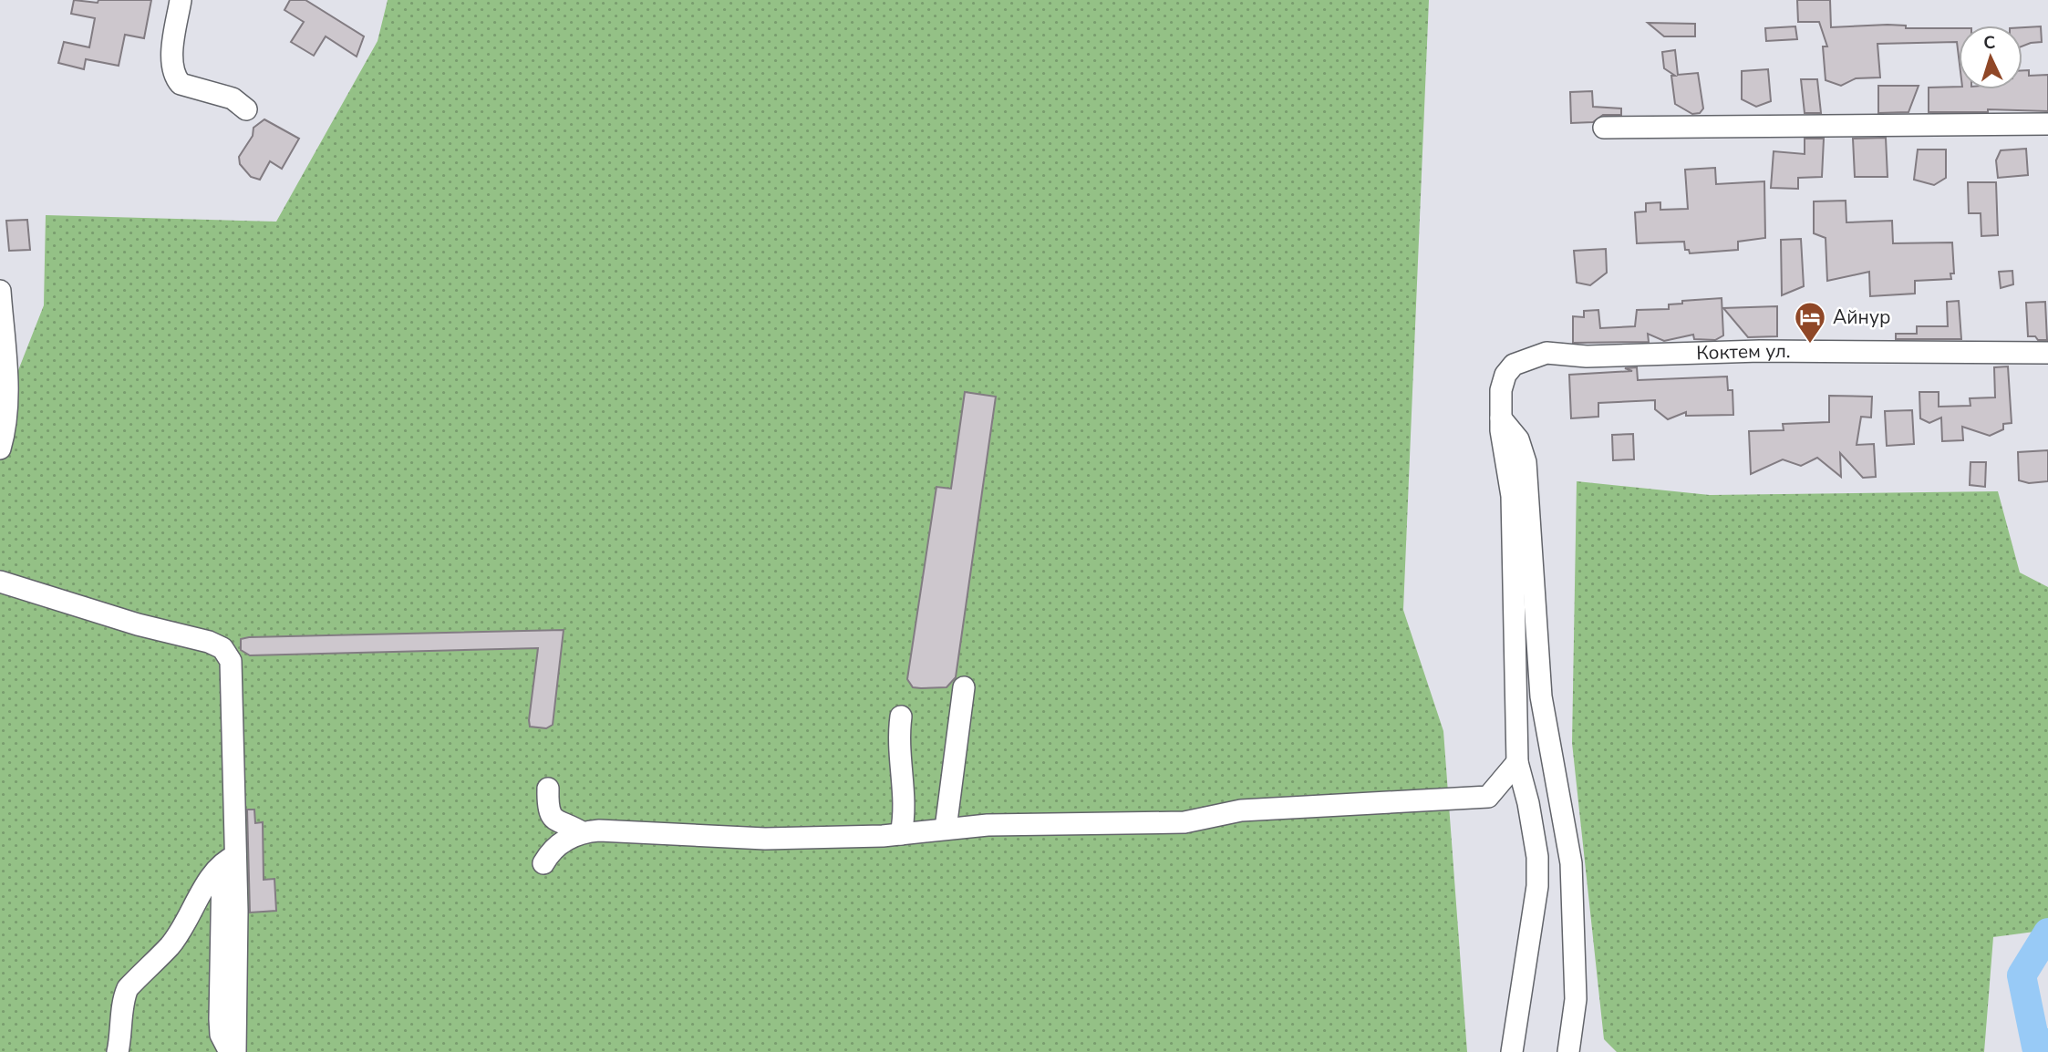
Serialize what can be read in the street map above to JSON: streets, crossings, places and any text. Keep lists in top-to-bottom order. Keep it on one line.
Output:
{"streets":{"street":["Коктем ул."]},"places":{"hotel":["Айнур"]},"north":"top"}
